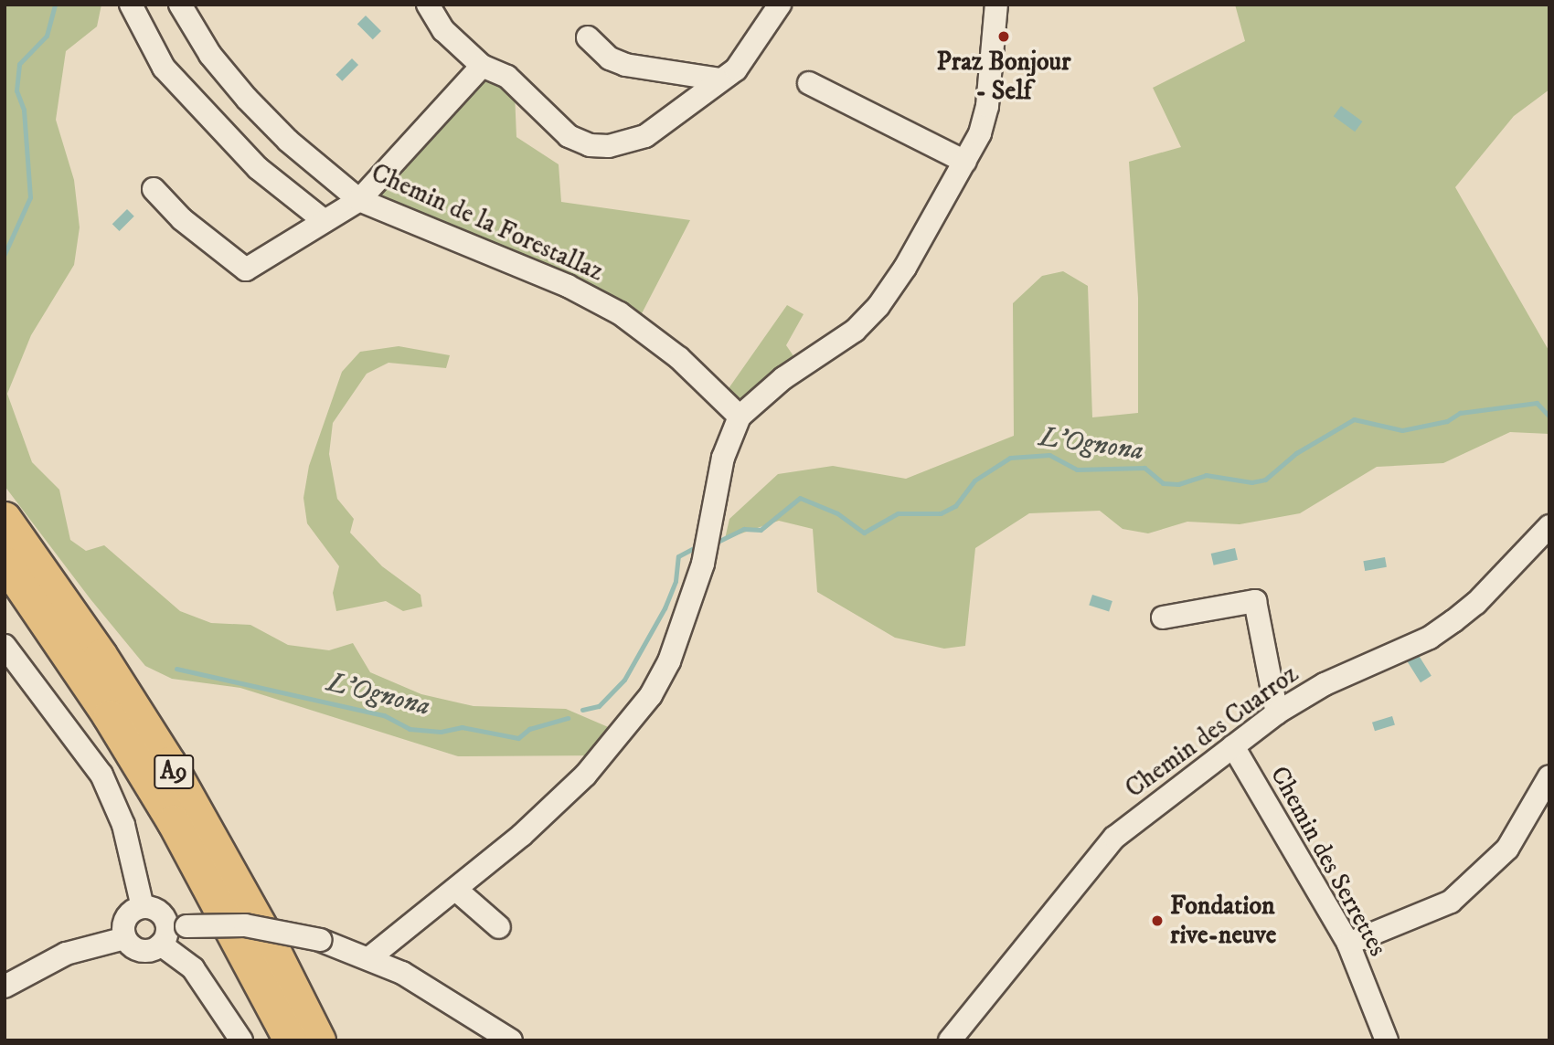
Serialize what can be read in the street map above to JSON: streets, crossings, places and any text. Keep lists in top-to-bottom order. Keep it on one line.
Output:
{"streets":{"highway":["A9"],"street":["Chemin de la Forestallaz","Chemin des Cuarroz","Chemin des Serrettes"]},"crossings":[["Chemin des Cuarroz","Chemin des Serrettes"]],"water":["L'Ognona"],"places":["Praz Bonjour - Self","Fondation rive-neuve"]}
